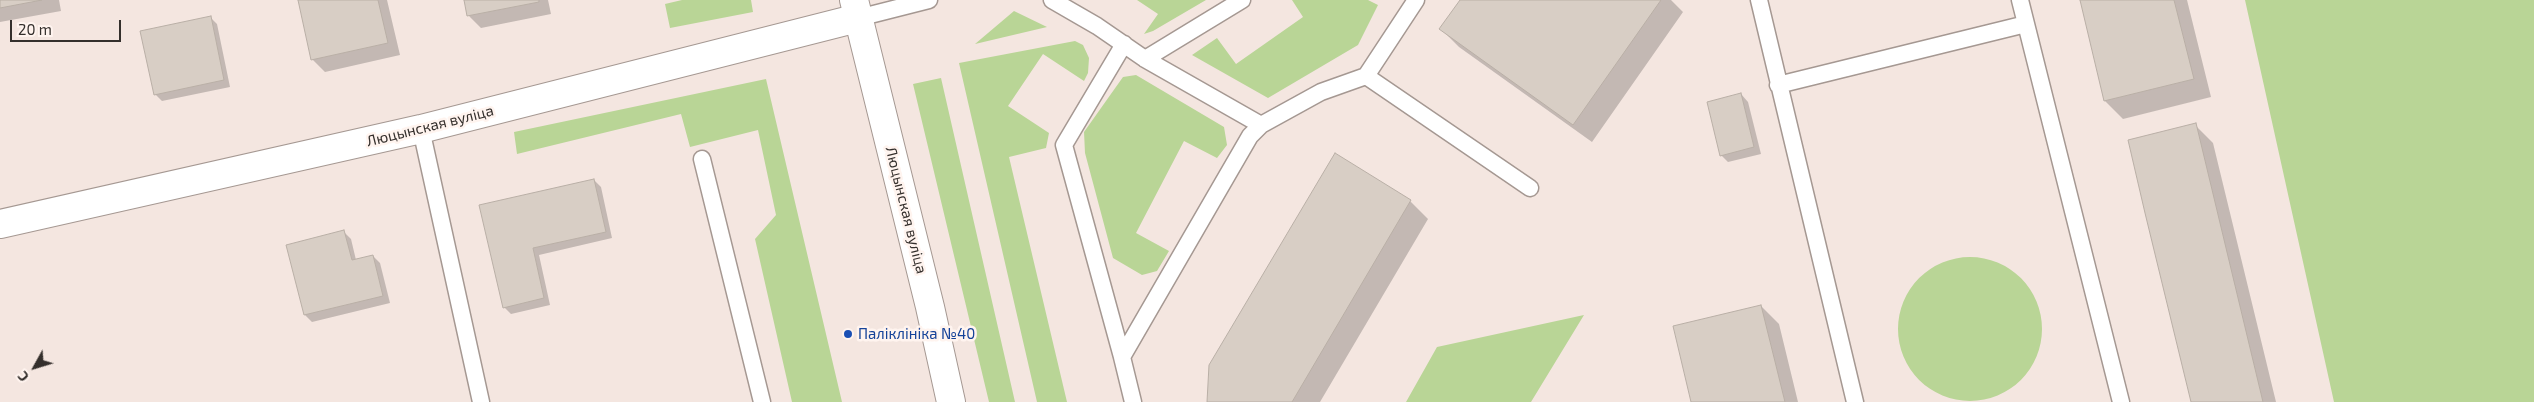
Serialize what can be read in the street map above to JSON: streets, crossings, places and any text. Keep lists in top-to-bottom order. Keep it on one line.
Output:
{"streets":{"street":["Люцынская вуліца"]},"places":["Паліклініка №40"],"scale_bar":"20 m","north":"bottom left"}
